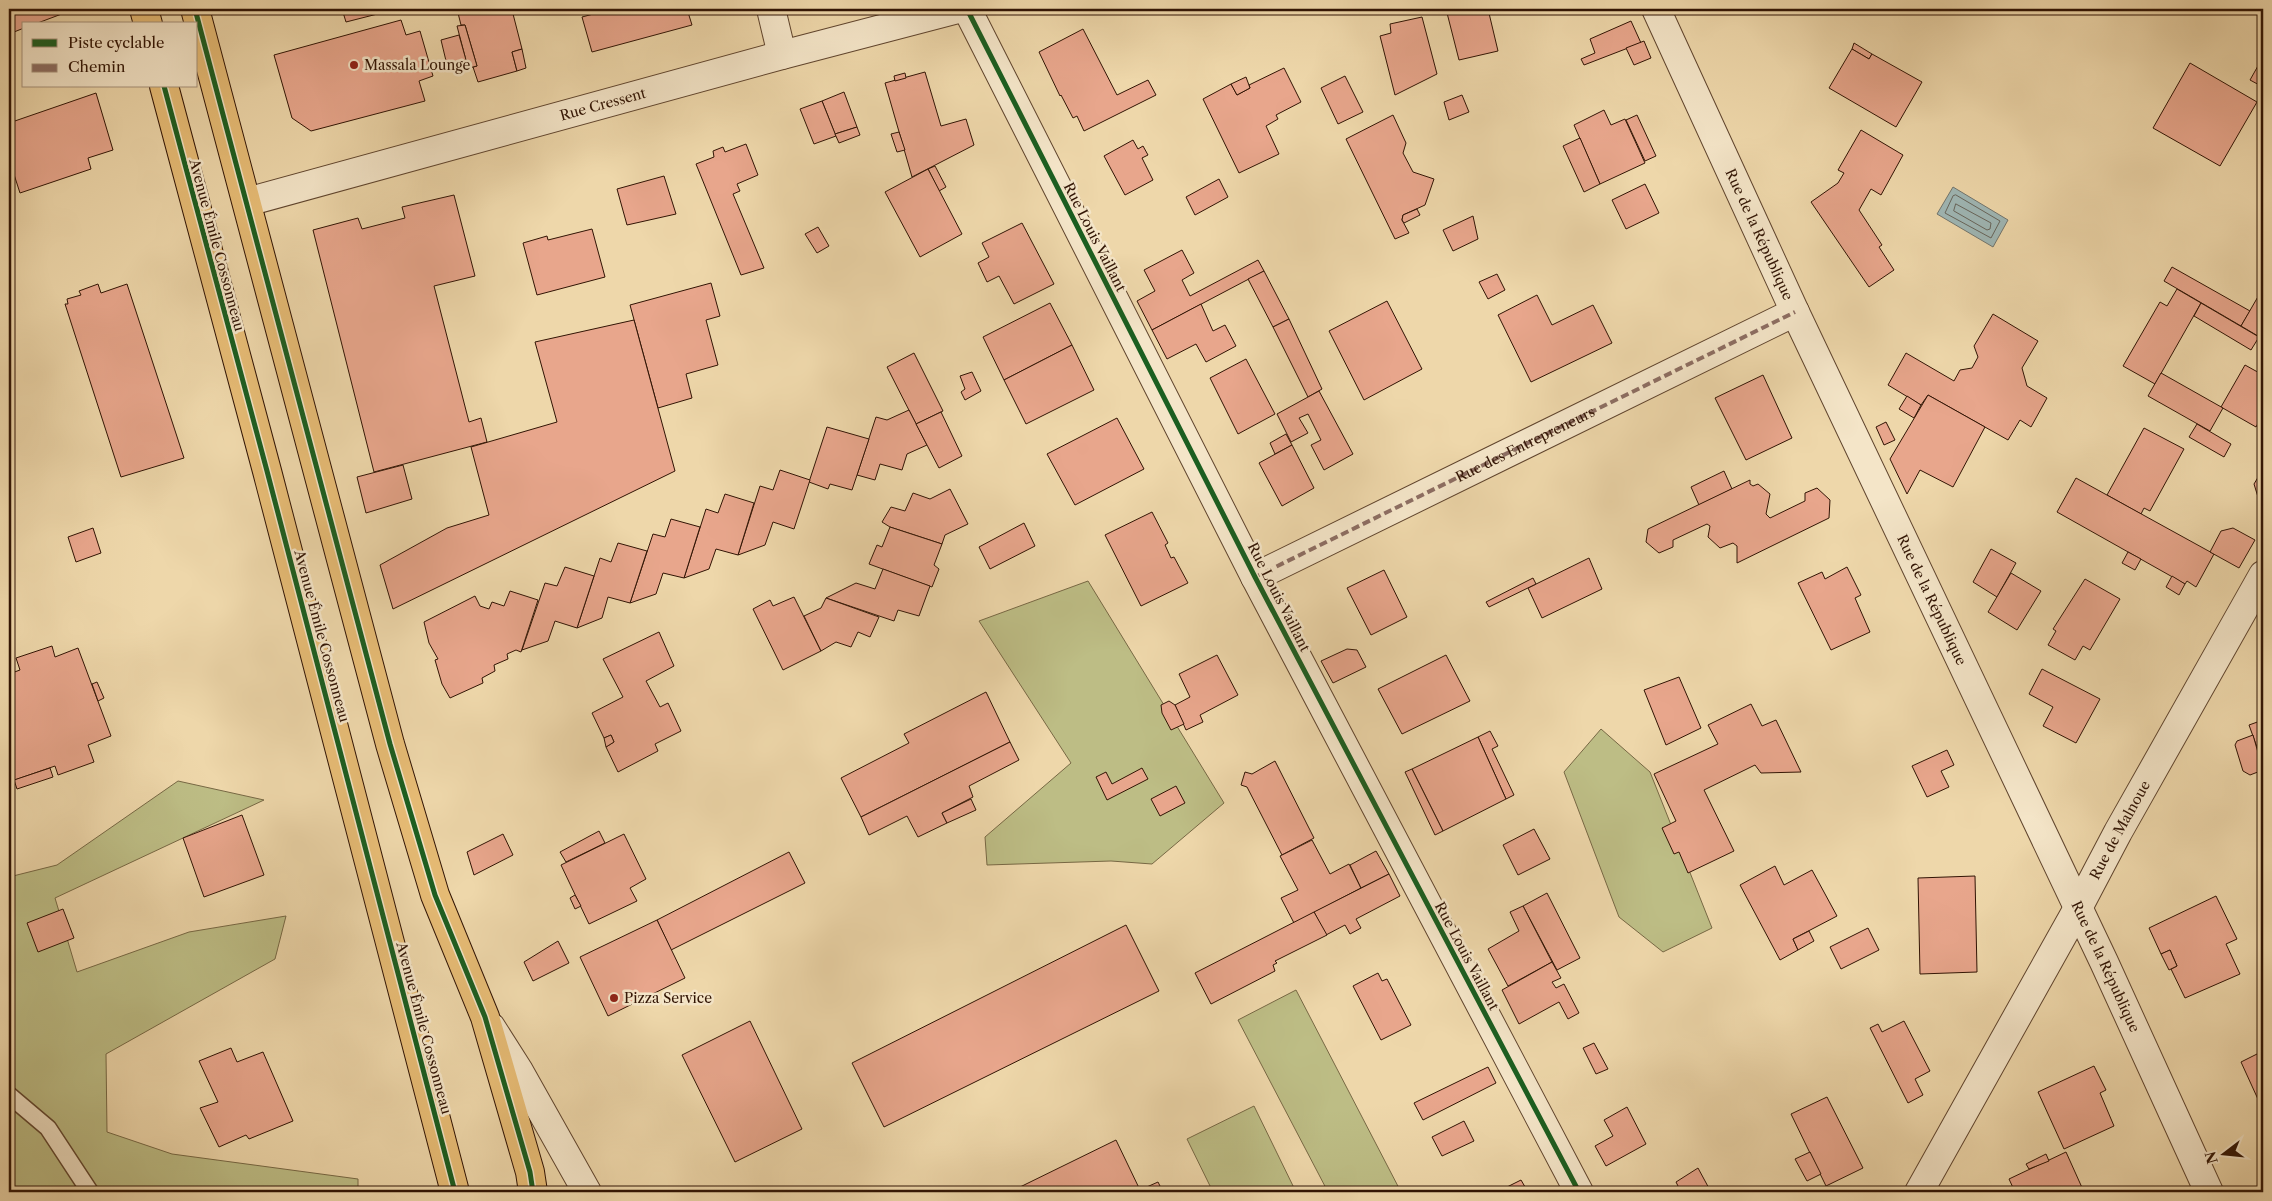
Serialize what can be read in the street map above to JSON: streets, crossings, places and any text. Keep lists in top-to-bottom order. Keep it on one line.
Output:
{"streets":{"main road":["Avenue Émile Cossonneau"],"street":["Rue Cressent","Rue de la République","Rue Louis Vaillant","Rue des Entrepreneurs","Rue de Malnoue"]},"crossings":[["Rue de la République","Rue des Entrepreneurs"],["Rue de la République","Rue de Malnoue"],["Rue Louis Vaillant","Rue des Entrepreneurs"]],"places":["Massala Lounge","Pizza Service"],"legend":["Piste cyclable","Chemin"],"north":"left"}
